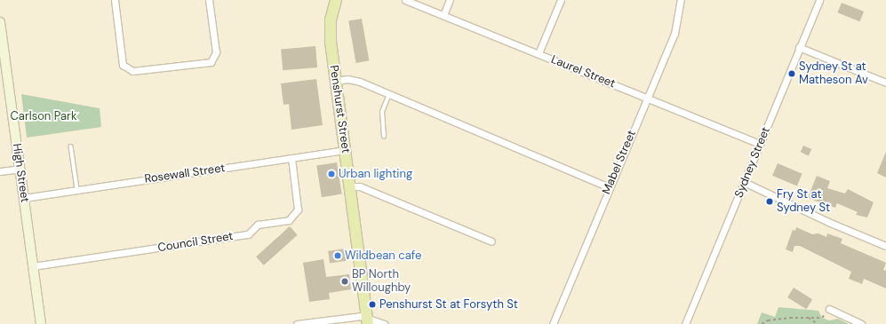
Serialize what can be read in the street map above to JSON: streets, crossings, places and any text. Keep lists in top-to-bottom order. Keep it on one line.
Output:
{"streets":{"main road":["Penshurst Street"],"street":["Laurel Street","Mabel Street","Sydney Street","High Street","Rosewall Street","Council Street"]},"crossings":[["Laurel Street","Mabel Street"],["Laurel Street","Sydney Street"],["Penshurst Street","Rosewall Street"],["High Street","Rosewall Street"],["High Street","Council Street"],["Rosewall Street","Council Street"]],"parks":["Carlson Park"],"places":["Sydney St at Matheson Av","Urban lighting","Fry St at Sydney St","Wildbean cafe","BP North Willoughby","Penshurst St at Forsyth St"]}
